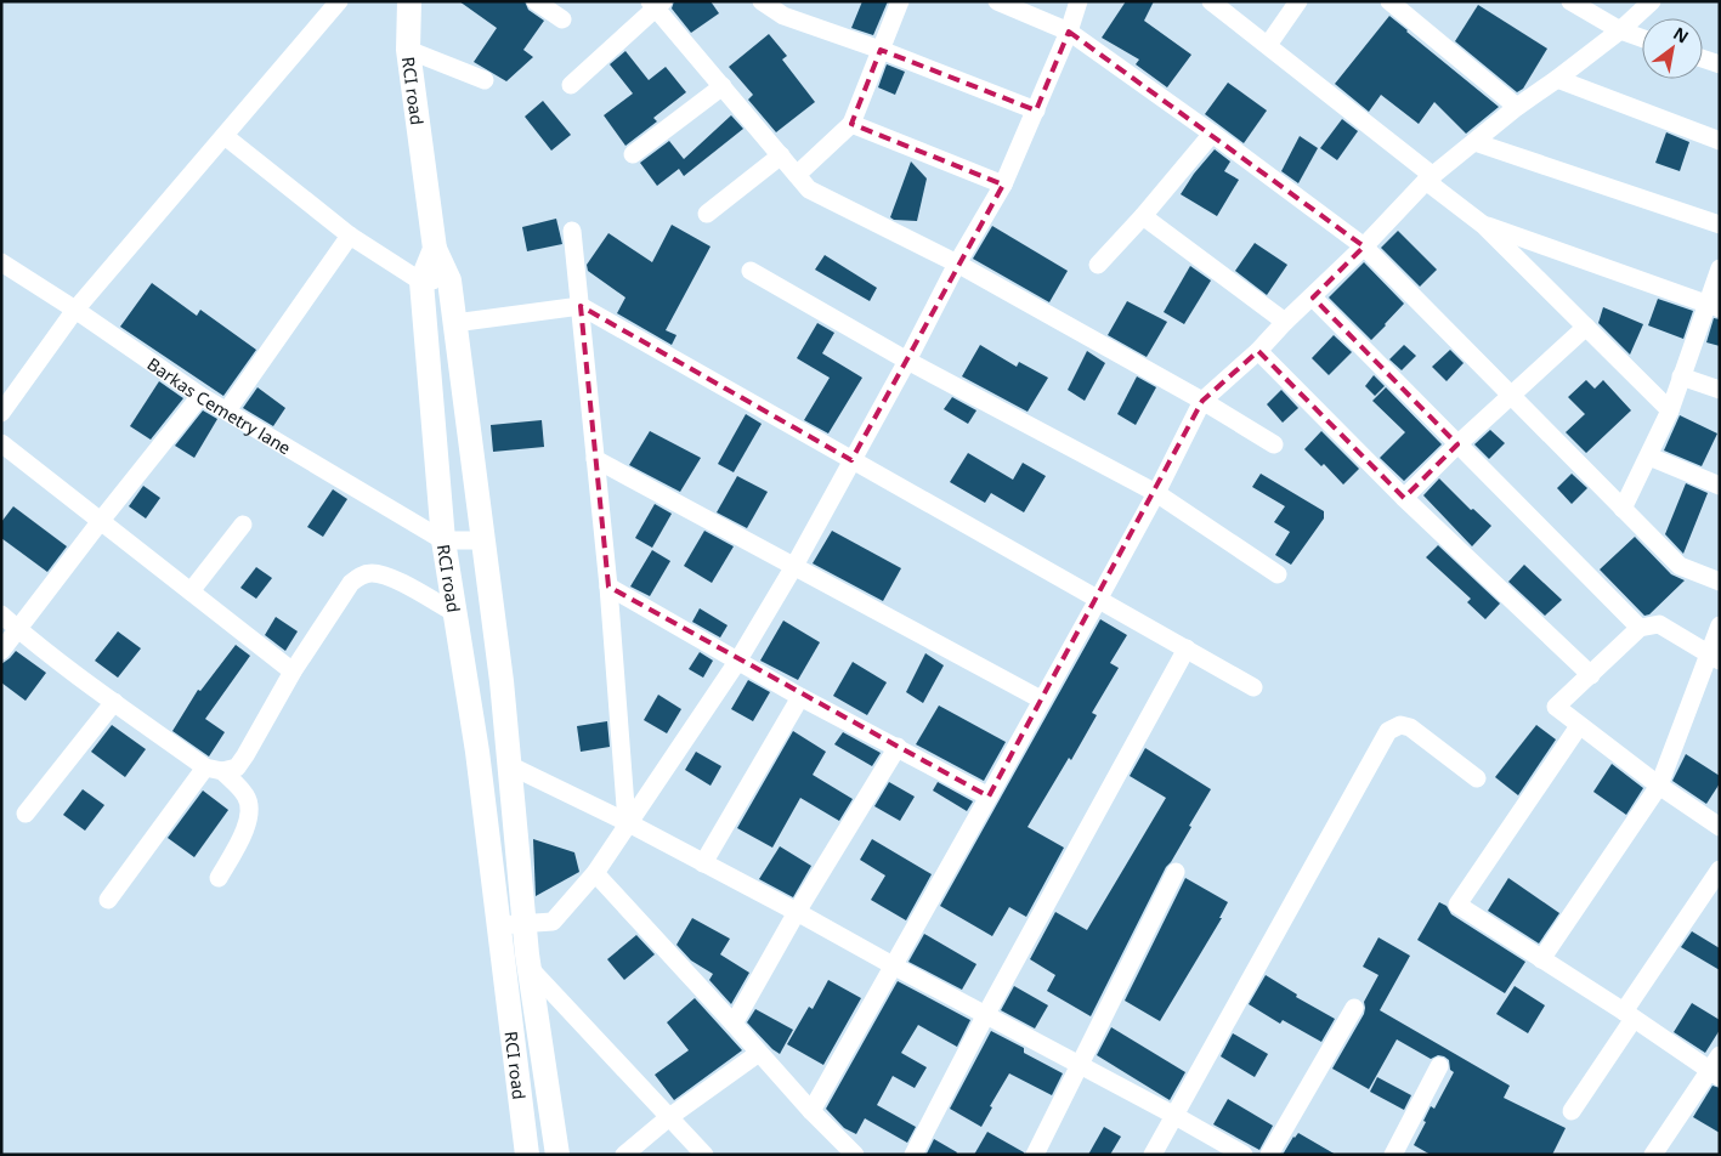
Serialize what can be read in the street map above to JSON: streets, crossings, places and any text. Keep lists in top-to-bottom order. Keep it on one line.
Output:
{"streets":{"street":["RCI road","Barkas Cemetry lane"]},"crossings":[["RCI road","Barkas Cemetry lane"]],"north":"top right"}
